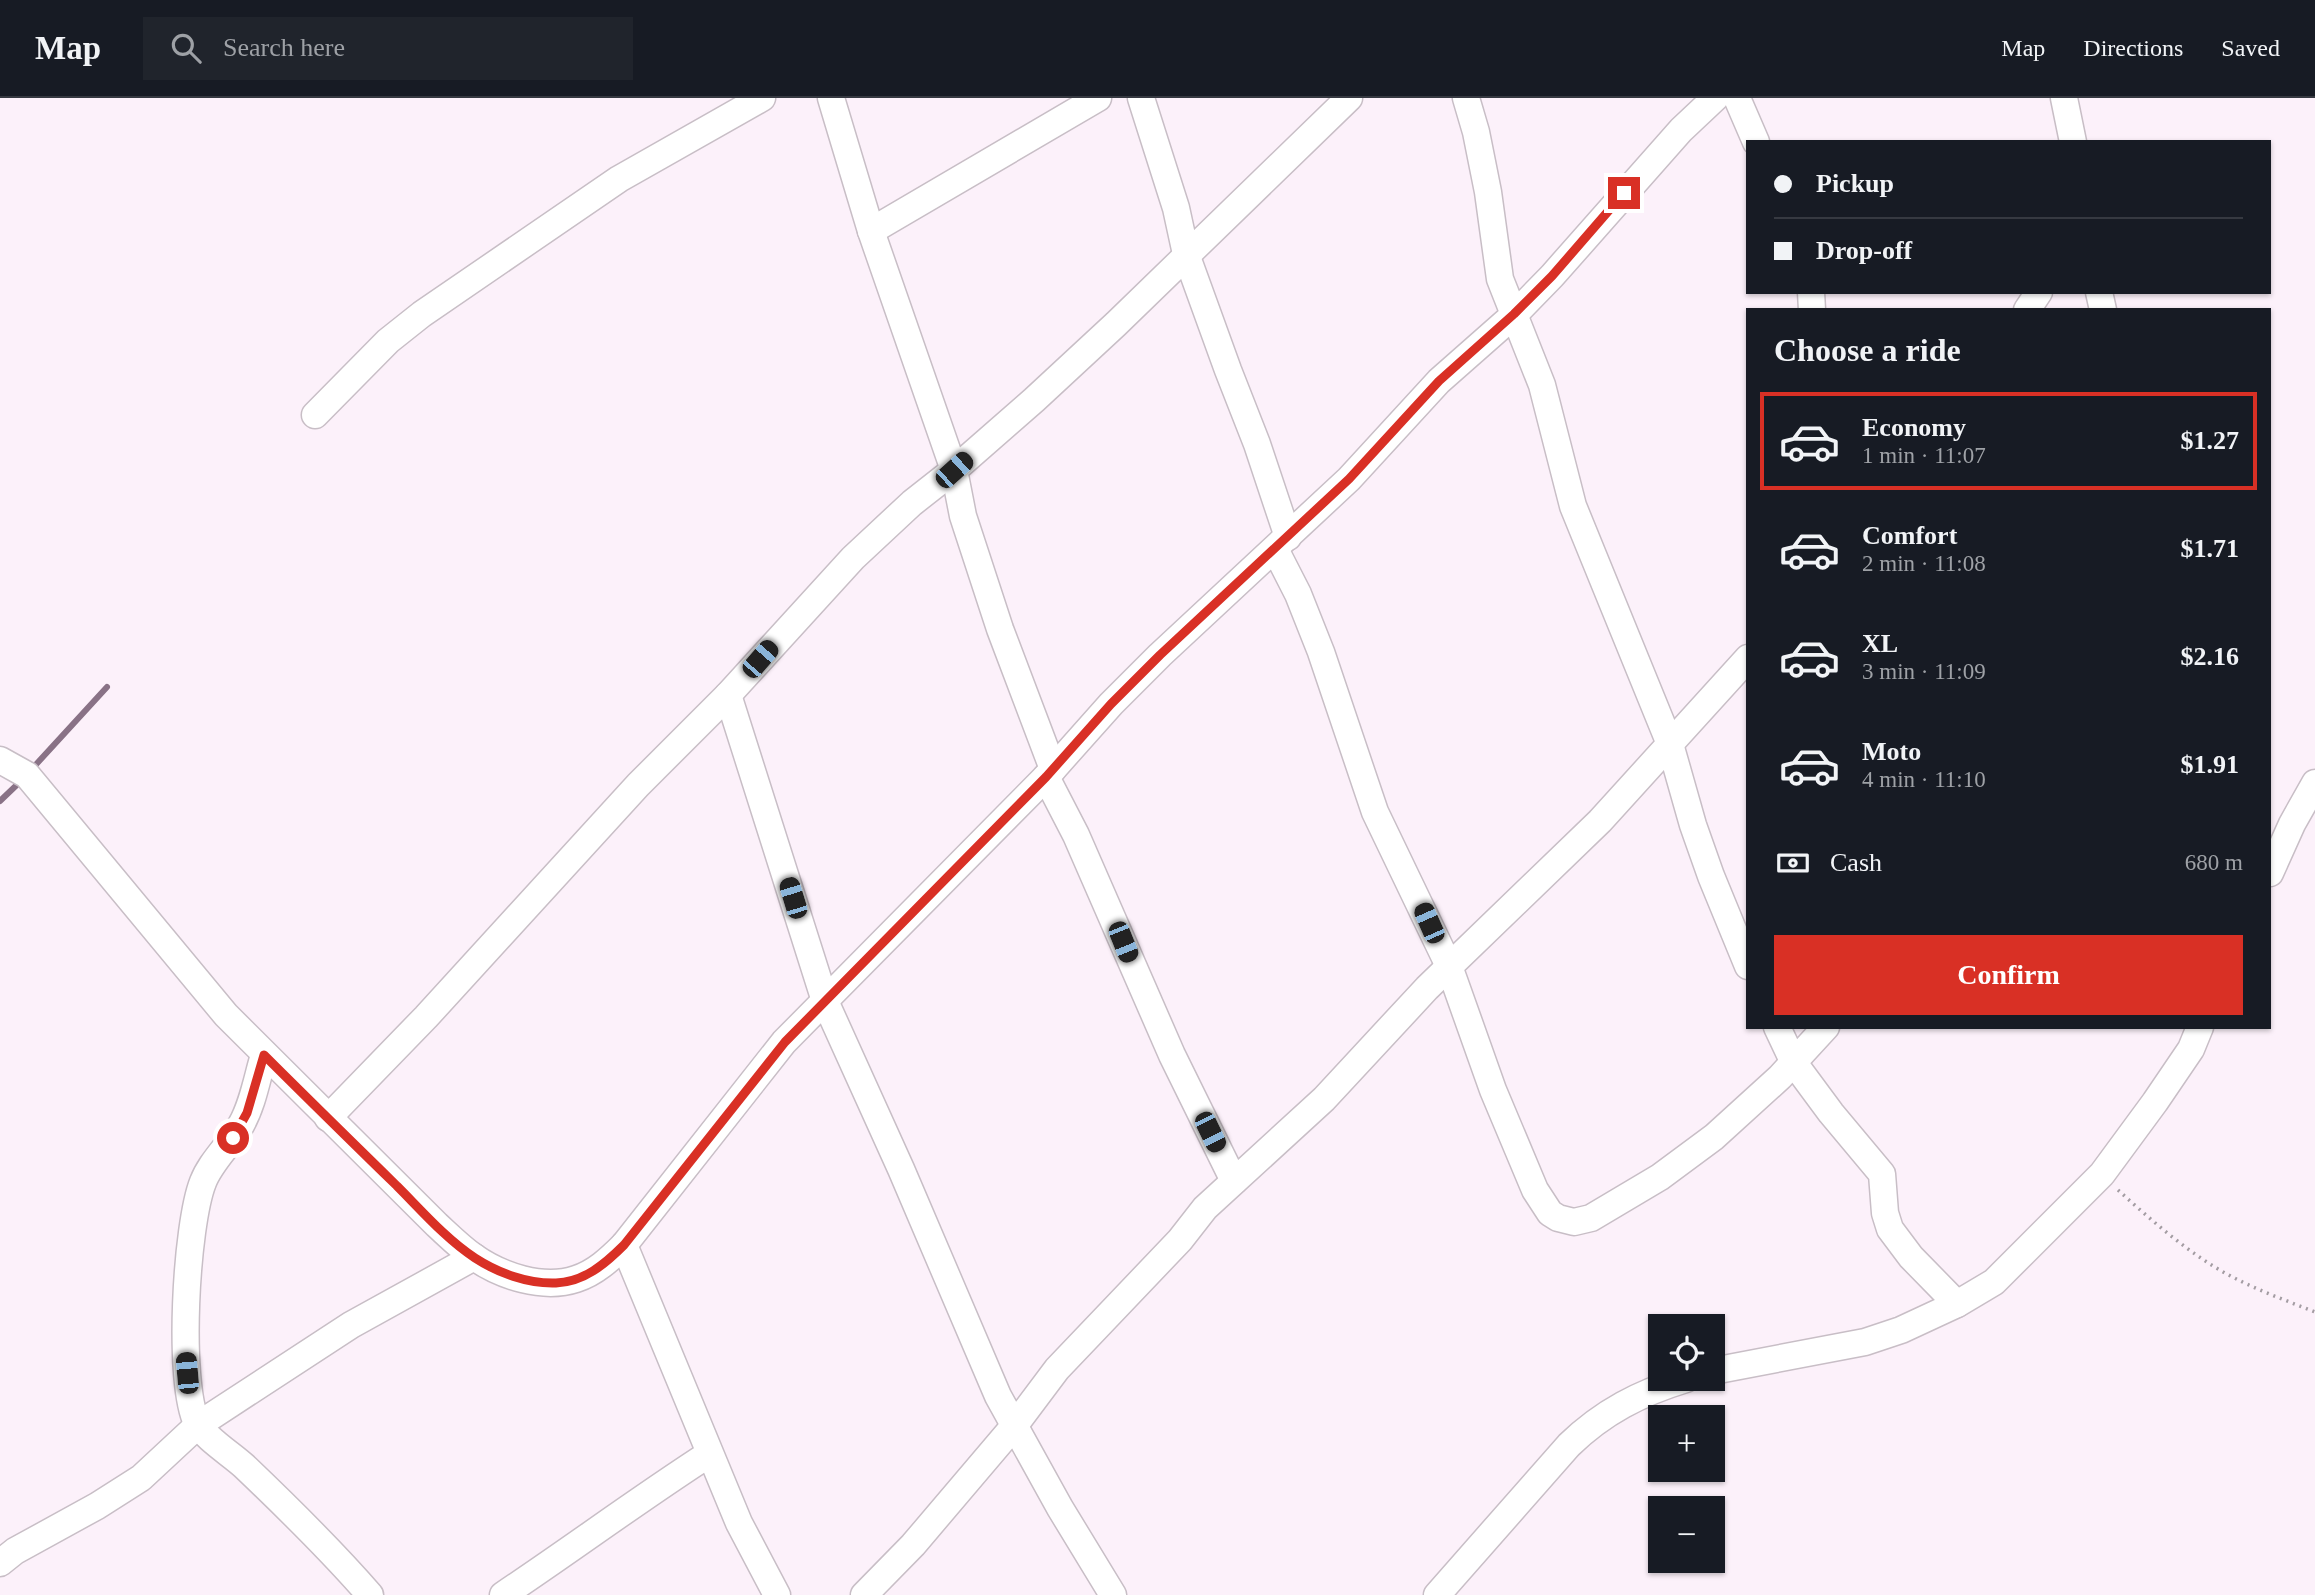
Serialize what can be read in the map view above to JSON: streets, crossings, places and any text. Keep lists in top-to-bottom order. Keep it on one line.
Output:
{"page":{"header":"Map","search":"Search here","nav":["Map","Directions","Saved"],"banner":["Pickup","Drop-off"],"heading":"Choose a ride","list":[{"name":"Economy","note":"1 min · 11:07","value":"$1.27"},{"name":"Comfort","note":"2 min · 11:08","value":"$1.71"},{"name":"XL","note":"3 min · 11:09","value":"$2.16"},{"name":"Moto","note":"4 min · 11:10","value":"$1.91"}],"pay":["Cash","680 m"],"buttons":"Confirm","map_buttons":["+","−"]}}
